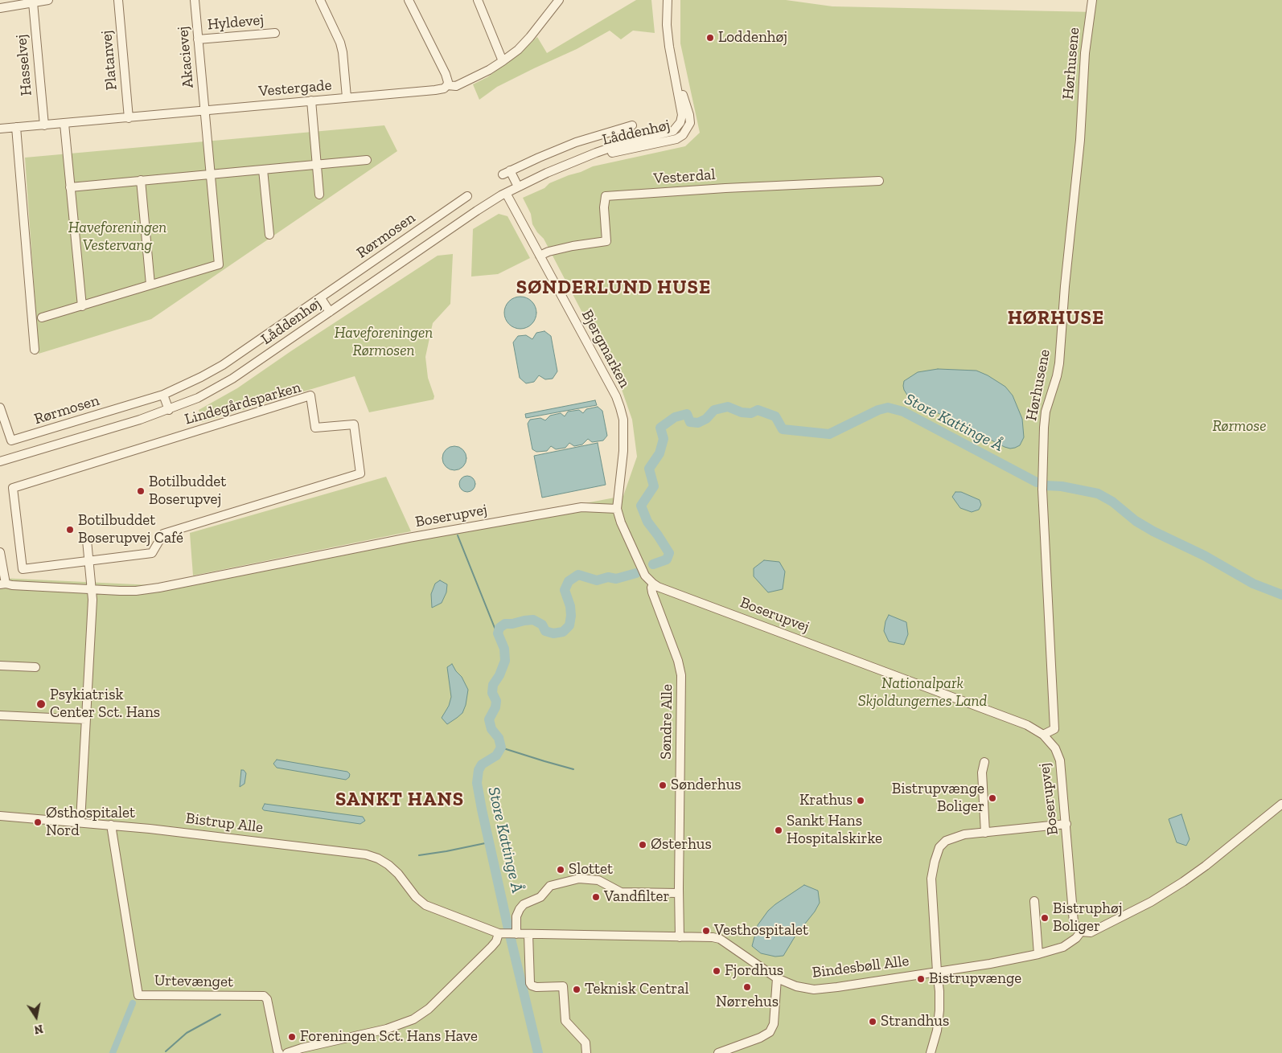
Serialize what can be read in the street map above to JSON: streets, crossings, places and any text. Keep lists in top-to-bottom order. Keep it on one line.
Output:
{"streets":{"street":["Hyldevej","Akacievej","Platanvej","Hørhusene","Hasselvej","Vestergade","Låddenhøj","Vesterdal","Rørmosen","Bjergmarken","Lindegårdsparken","Boserupvej","Søndre Alle","Bistrup Alle","Bindesbøll Alle","Urtevænget"]},"crossings":[["Hyldevej","Akacievej"],["Akacievej","Vestergade"],["Platanvej","Vestergade"],["Hørhusene","Boserupvej"],["Hasselvej","Vestergade"],["Låddenhøj","Bjergmarken"],["Vesterdal","Bjergmarken"],["Bjergmarken","Boserupvej"],["Boserupvej","Søndre Alle"],["Boserupvej","Bindesbøll Alle"],["Søndre Alle","Bindesbøll Alle"],["Bistrup Alle","Bindesbøll Alle"],["Bistrup Alle","Urtevænget"]],"districts":["SØNDERLUND HUSE","HØRHUSE","SANKT HANS"],"water":["Store Kattinge Å"],"parks":["Haveforeningen Vestervang","Haveforeningen Rørmosen","Rørmose","Nationalpark Skjoldungernes Land"],"places":["Loddenhøj","Botilbuddet Boserupvej","Botilbuddet Boserupvej Café","Psykiatrisk Center Sct. Hans","Sønderhus","Bistrupvænge Boliger","Krathus","Østhospitalet Nord","Sankt Hans Hospitalskirke","Østerhus","Slottet","Vandfilter","Bistruphøj Boliger","Vesthospitalet","Fjordhus","Bistrupvænge","Nørrehus","Teknisk Central","Strandhus","Foreningen Sct. Hans Have"],"north":"bottom"}
